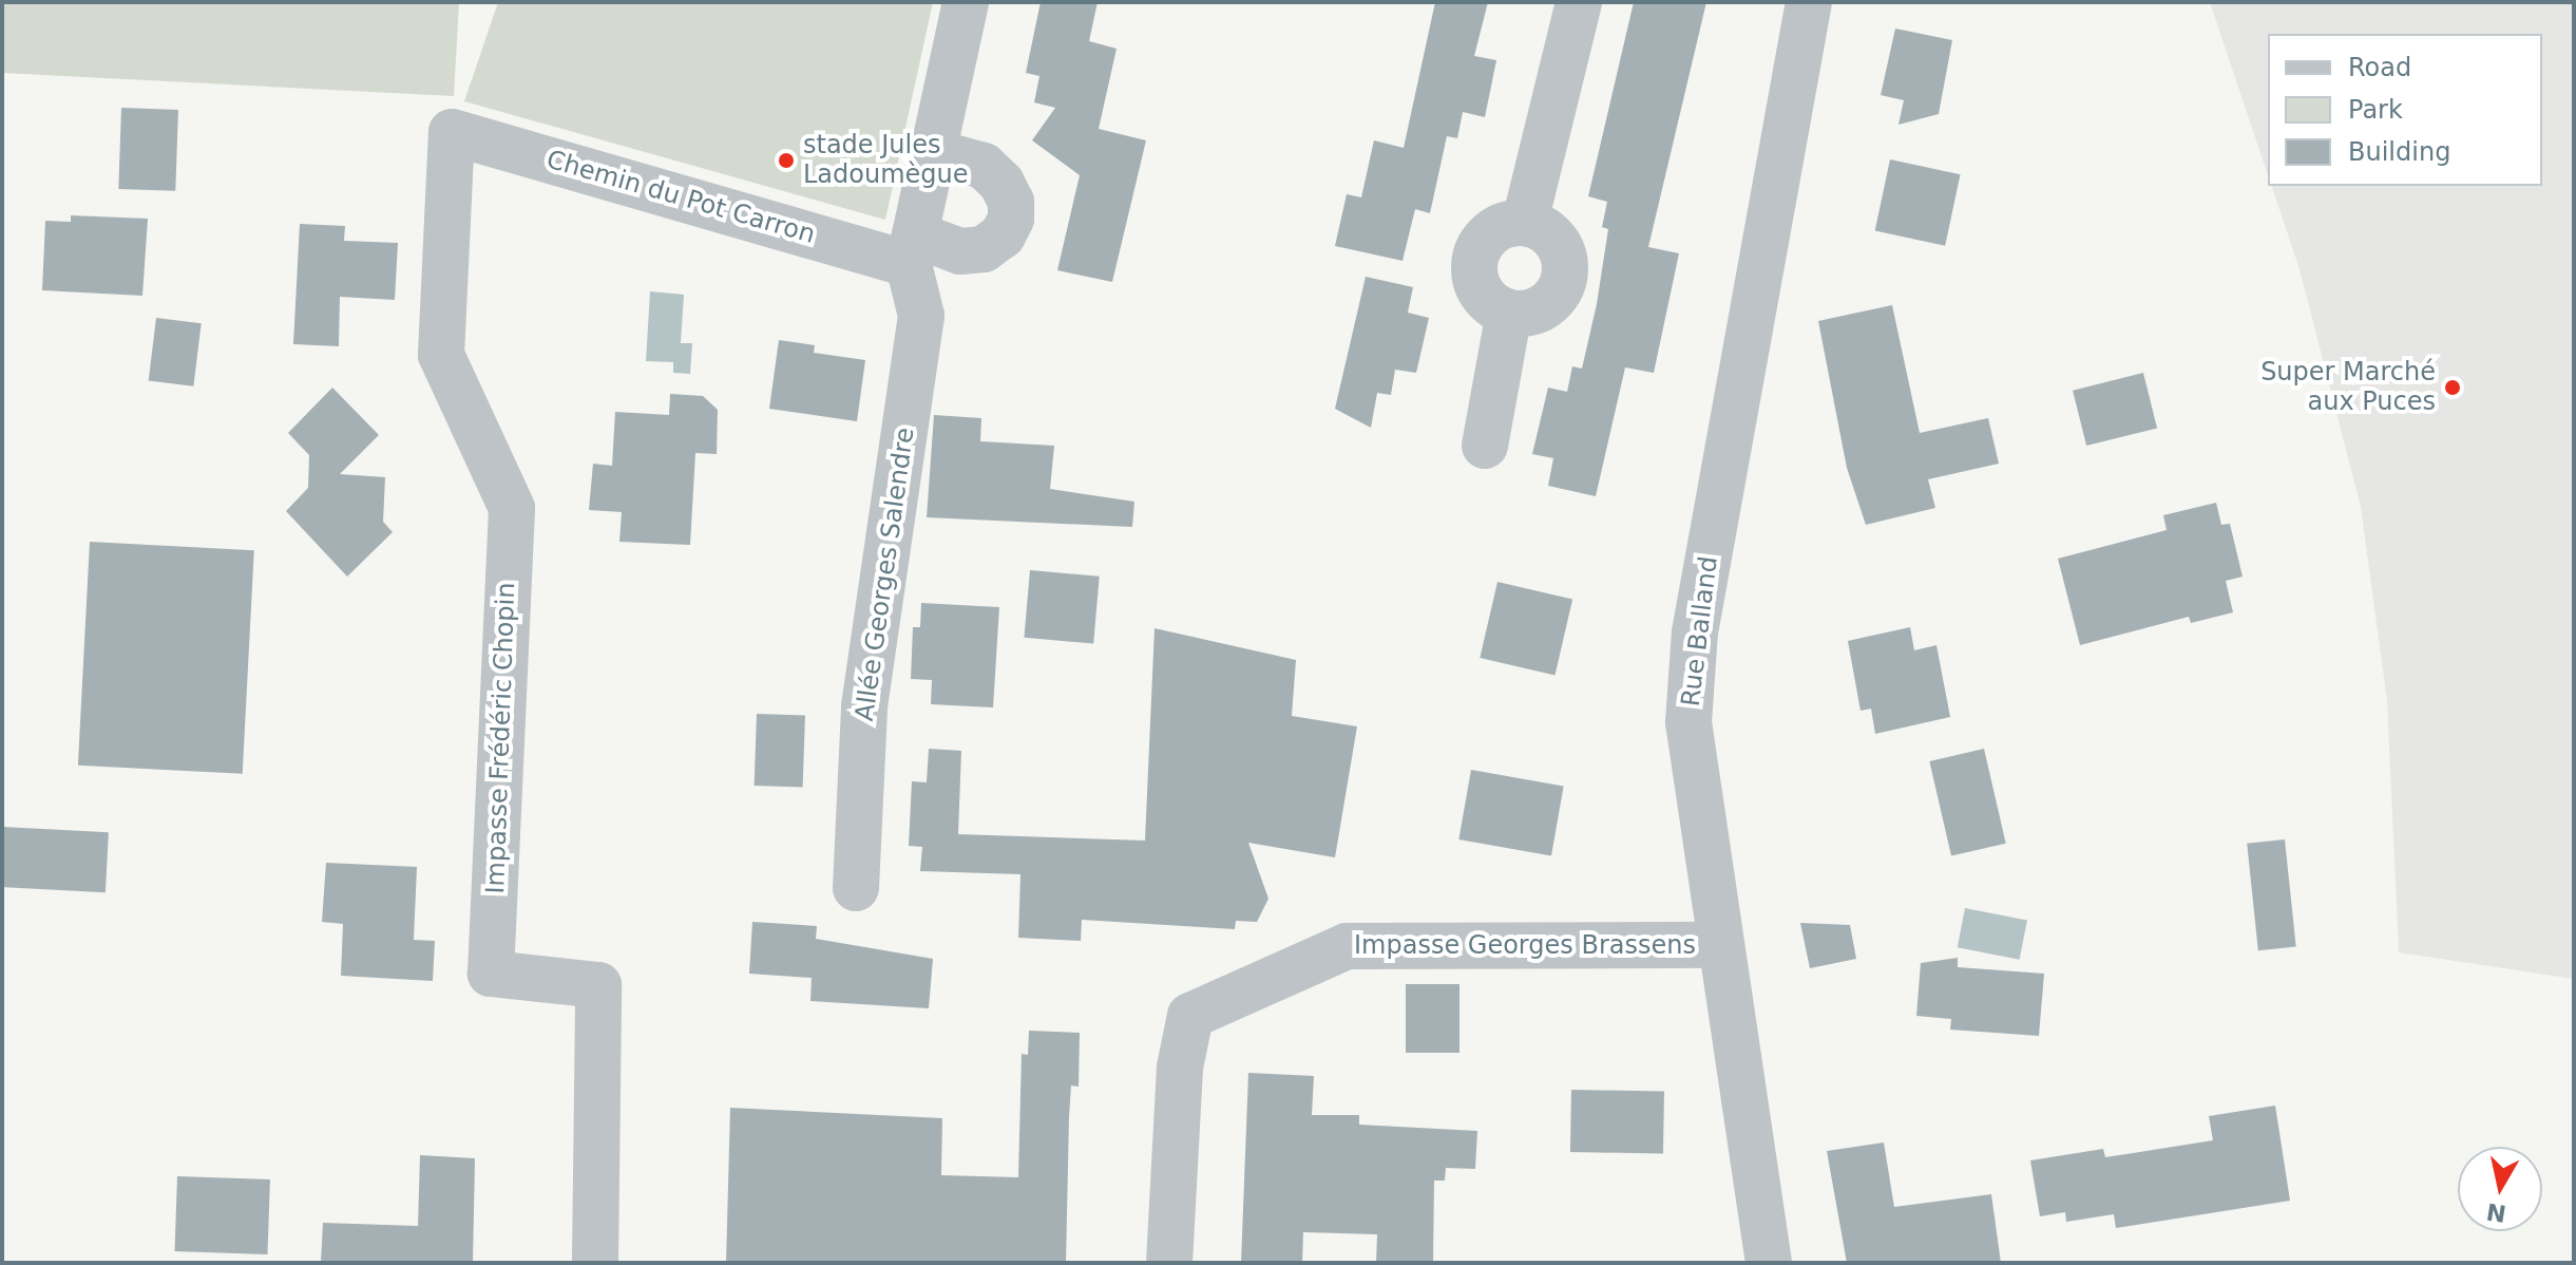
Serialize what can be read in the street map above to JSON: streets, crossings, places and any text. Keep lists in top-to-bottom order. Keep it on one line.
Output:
{"streets":{"street":["Chemin du Pot Carron","Allée Georges Salendre","Rue Balland","Impasse Frédéric Chopin","Impasse Georges Brassens"]},"crossings":[["Chemin du Pot Carron","Allée Georges Salendre"],["Chemin du Pot Carron","Impasse Frédéric Chopin"],["Rue Balland","Impasse Georges Brassens"]],"places":["stade Jules Ladoumègue","Super Marché aux Puces"],"legend":["Road","Park","Building"],"north":"bottom"}
